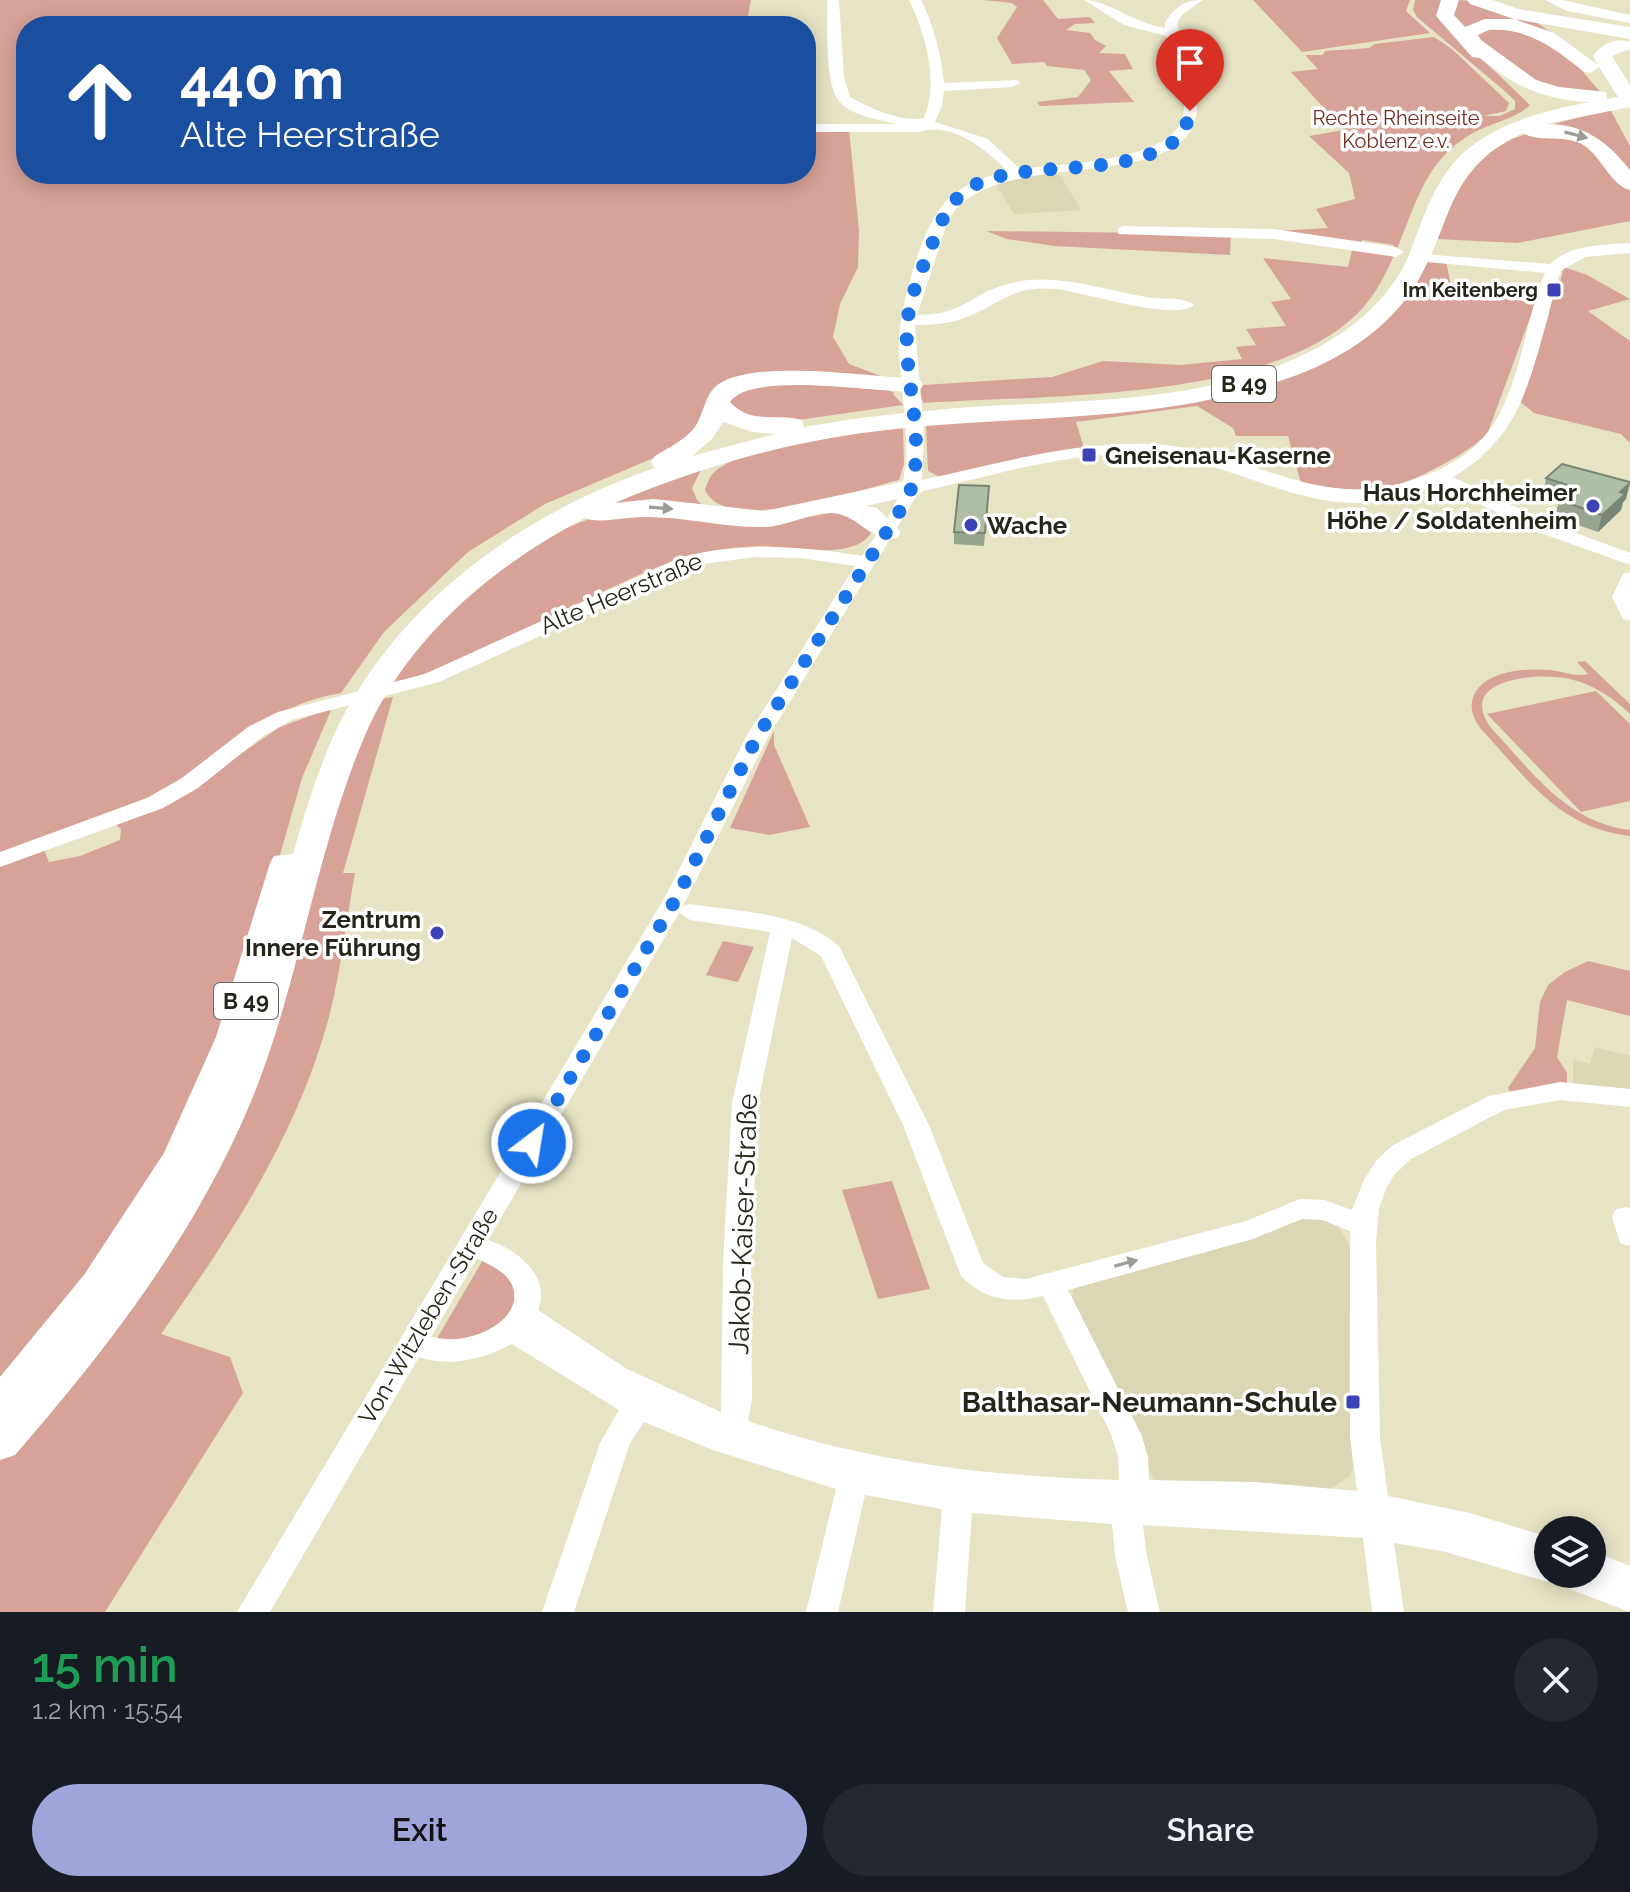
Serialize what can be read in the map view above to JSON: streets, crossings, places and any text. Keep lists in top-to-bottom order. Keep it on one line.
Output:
{"streets":{"highway":["B 49"],"street":["Alte Heerstraße","Jakob-Kaiser-Straße","Von-Witzleben-Straße"]},"crossings":[["Alte Heerstraße","Von-Witzleben-Straße"]],"parks":["Rechte Rheinseite Koblenz e.v."],"places":{"transit":["Im Keitenberg","Gneisenau-Kaserne","Balthasar-Neumann-Schule"],"other":["Haus Horchheimer Höhe / Soldatenheim","Wache","Zentrum Innere Führung"]},"page":{"turn":["440 m","Alte Heerstraße"],"heading":["15 min","1.2 km · 15:54"],"buttons":["Exit","Share"]}}
